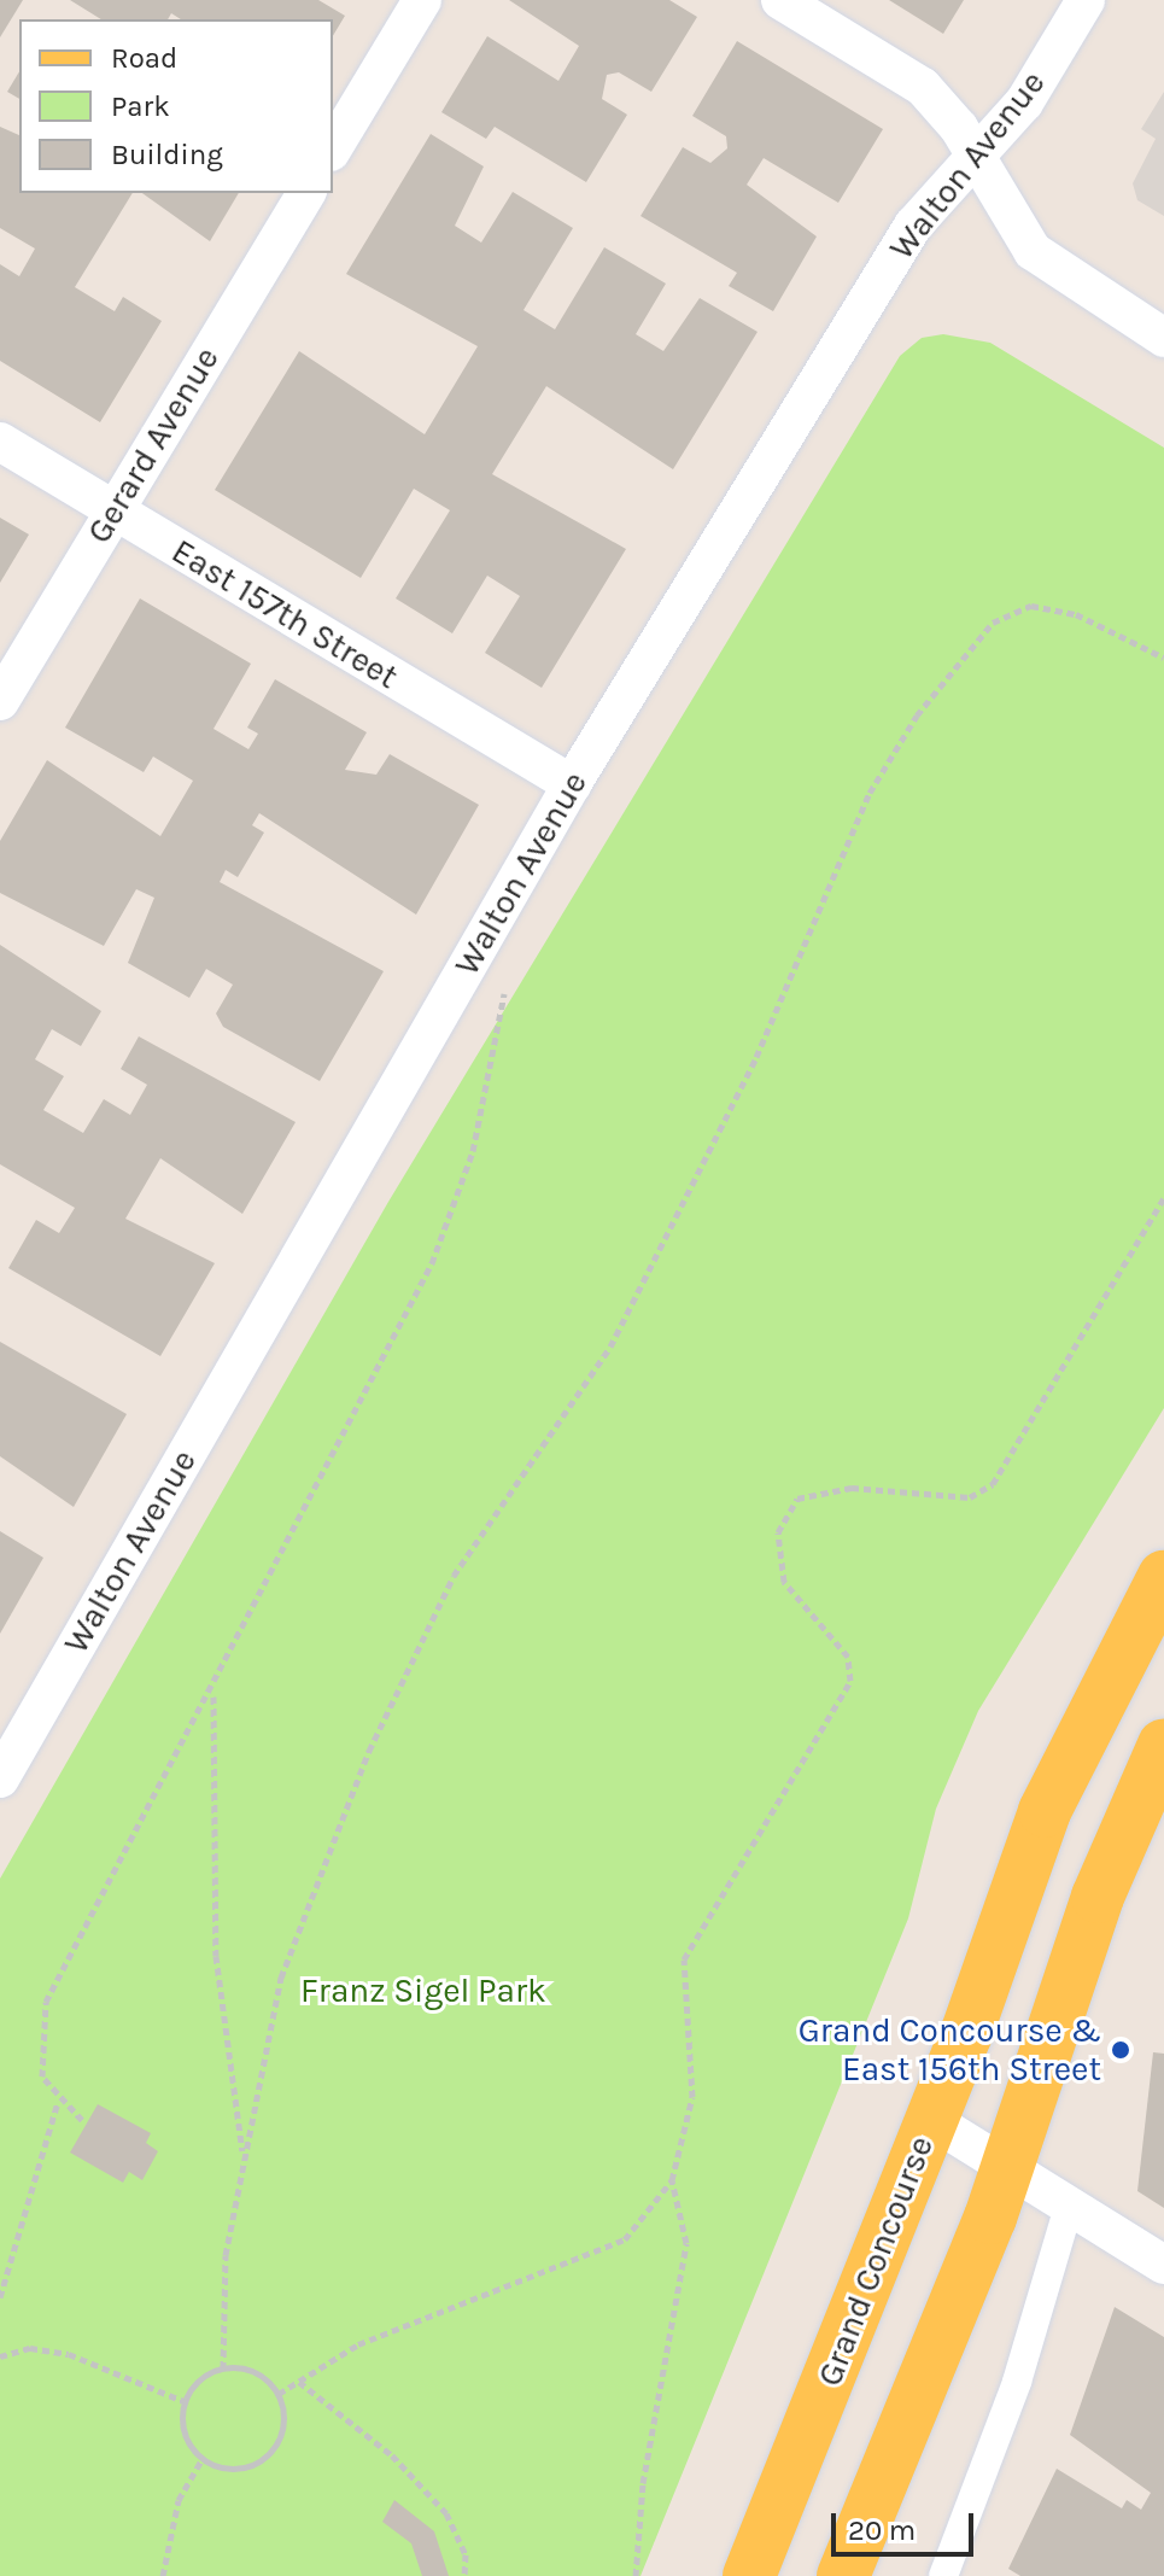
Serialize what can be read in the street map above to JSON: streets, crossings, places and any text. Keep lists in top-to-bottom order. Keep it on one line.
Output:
{"streets":{"main road":["Grand Concourse"],"street":["Walton Avenue","Gerard Avenue","East 157th Street"]},"crossings":[["Walton Avenue","East 157th Street"],["Gerard Avenue","East 157th Street"]],"parks":["Franz Sigel Park"],"places":["Grand Concourse & East 156th Street"],"legend":["Road","Park","Building"],"scale_bar":"20 m"}
